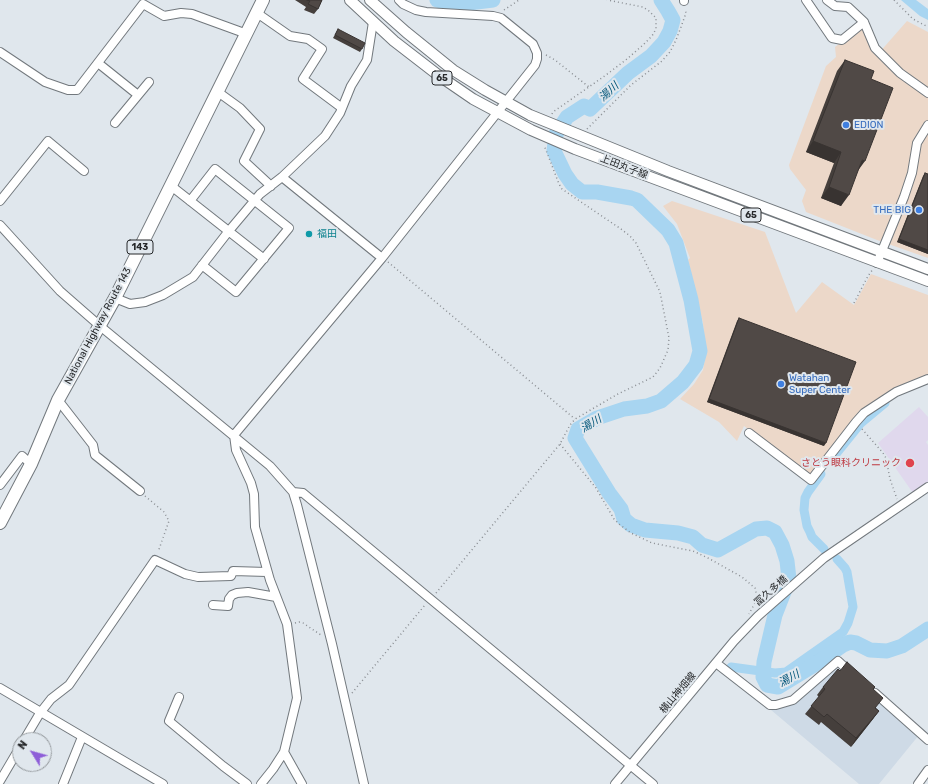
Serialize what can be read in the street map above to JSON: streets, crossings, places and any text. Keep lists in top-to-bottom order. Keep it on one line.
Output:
{"streets":{"highway":["143","National Highway Route 143"],"main road":["65","上田丸子線"],"street":["冨久多橋","横山神畑線"]},"crossings":[["冨久多橋","横山神畑線"]],"water":["湯川"],"places":["EDION","THE BIG","福田","Watahan Super Center","さとう眼科クリニック"],"north":"top left"}
